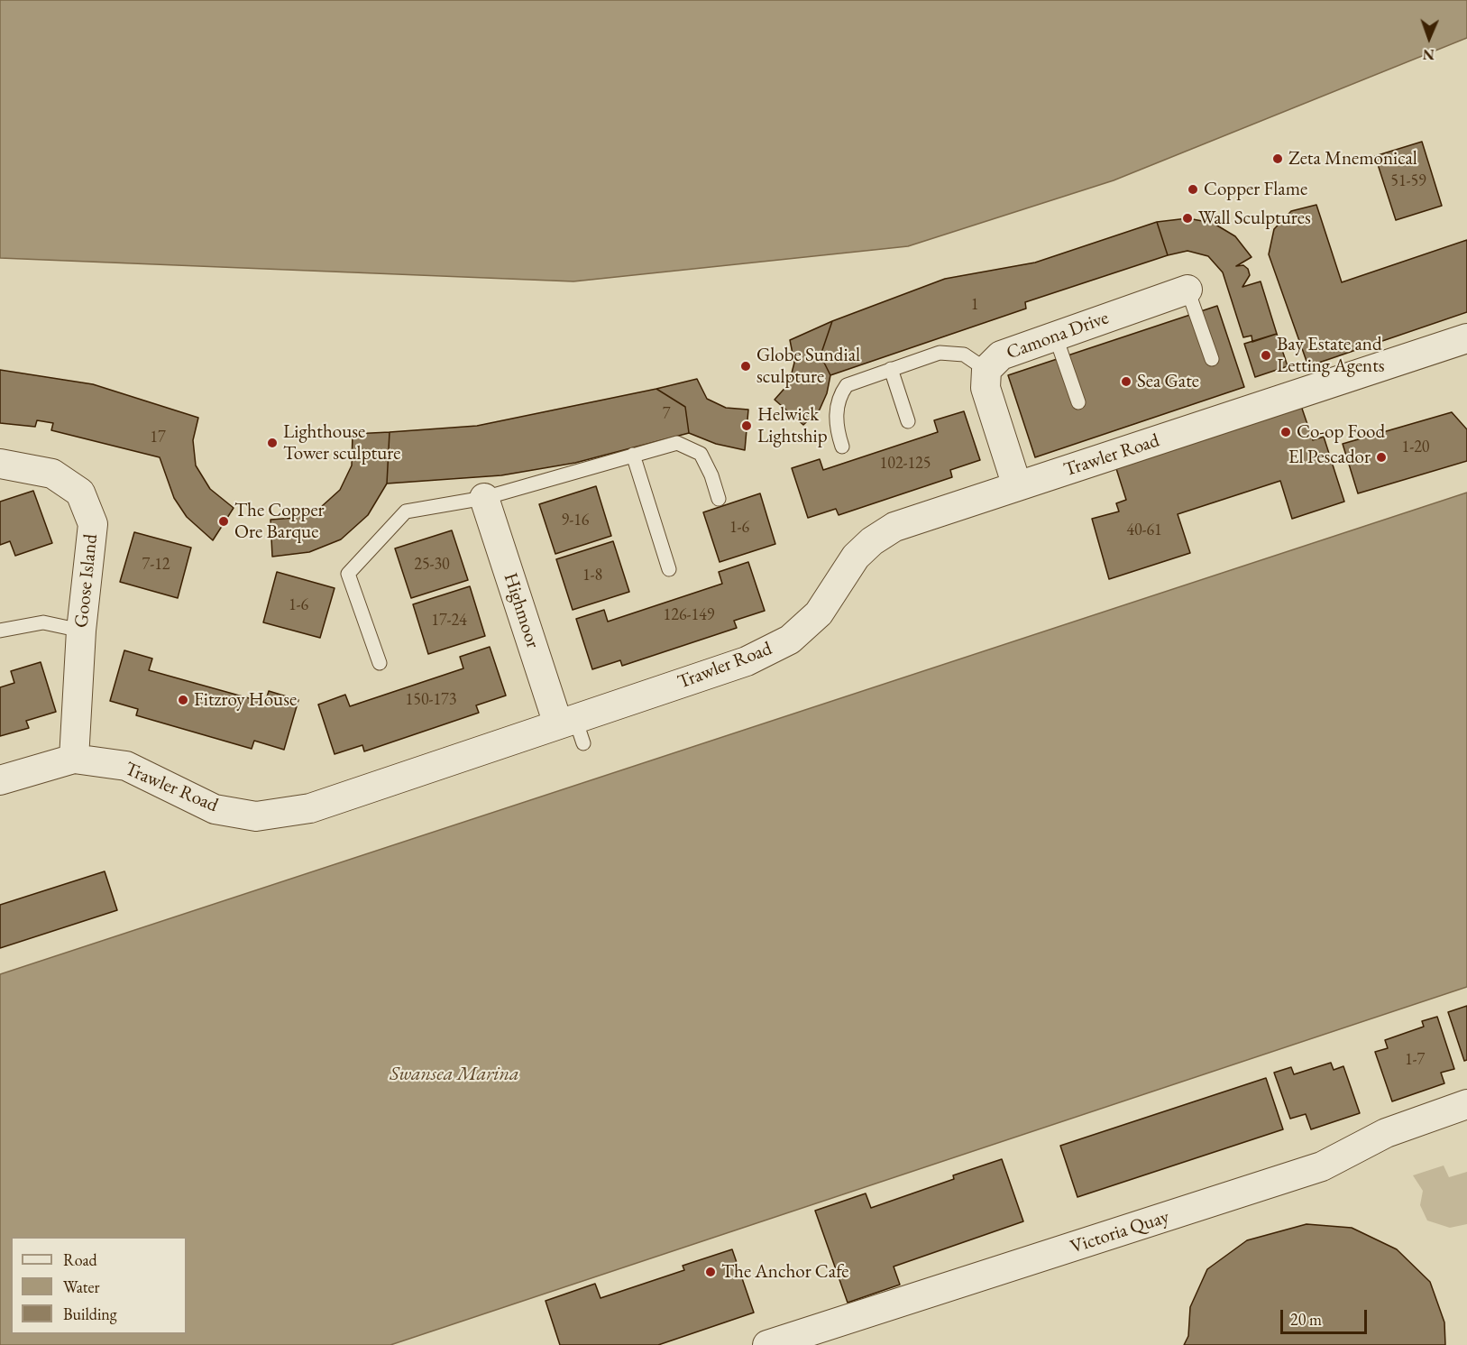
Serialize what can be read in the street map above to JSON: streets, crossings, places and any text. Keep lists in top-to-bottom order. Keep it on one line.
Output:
{"streets":{"street":["Camona Drive","Trawler Road","Goose Island","Highmoor","Victoria Quay"]},"crossings":[["Camona Drive","Trawler Road"],["Trawler Road","Goose Island"],["Trawler Road","Highmoor"]],"water":["Swansea Marina"],"places":["Zeta Mnemonical","Copper Flame","Wall Sculptures","Bay Estate and Letting Agents","Globe Sundial sculpture","Sea Gate","Helwick Lightship","Co-op Food","Lighthouse Tower sculpture","El Pescador","The Copper Ore Barque","Fitzroy House","The Anchor Cafe"],"house_numbers":["51-59","1","7","17","1-20","102-125","9-16","1-6","40-61","7-12","25-30","1-8","1-6","126-149","17-24","150-173","1-7"],"legend":["Road","Water","Building"],"scale_bar":"20 m","north":"bottom"}
